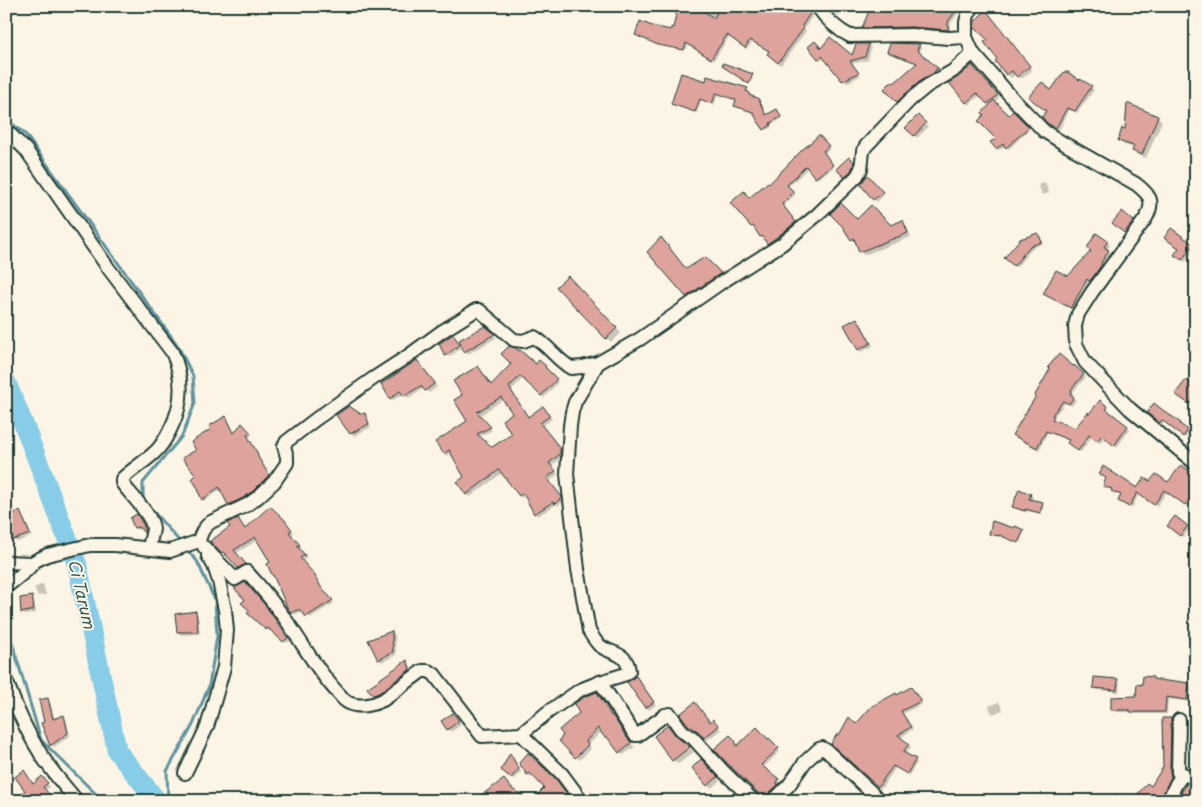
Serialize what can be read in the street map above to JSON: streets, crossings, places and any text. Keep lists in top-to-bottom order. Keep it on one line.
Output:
{"water":["Ci Tarum"]}
